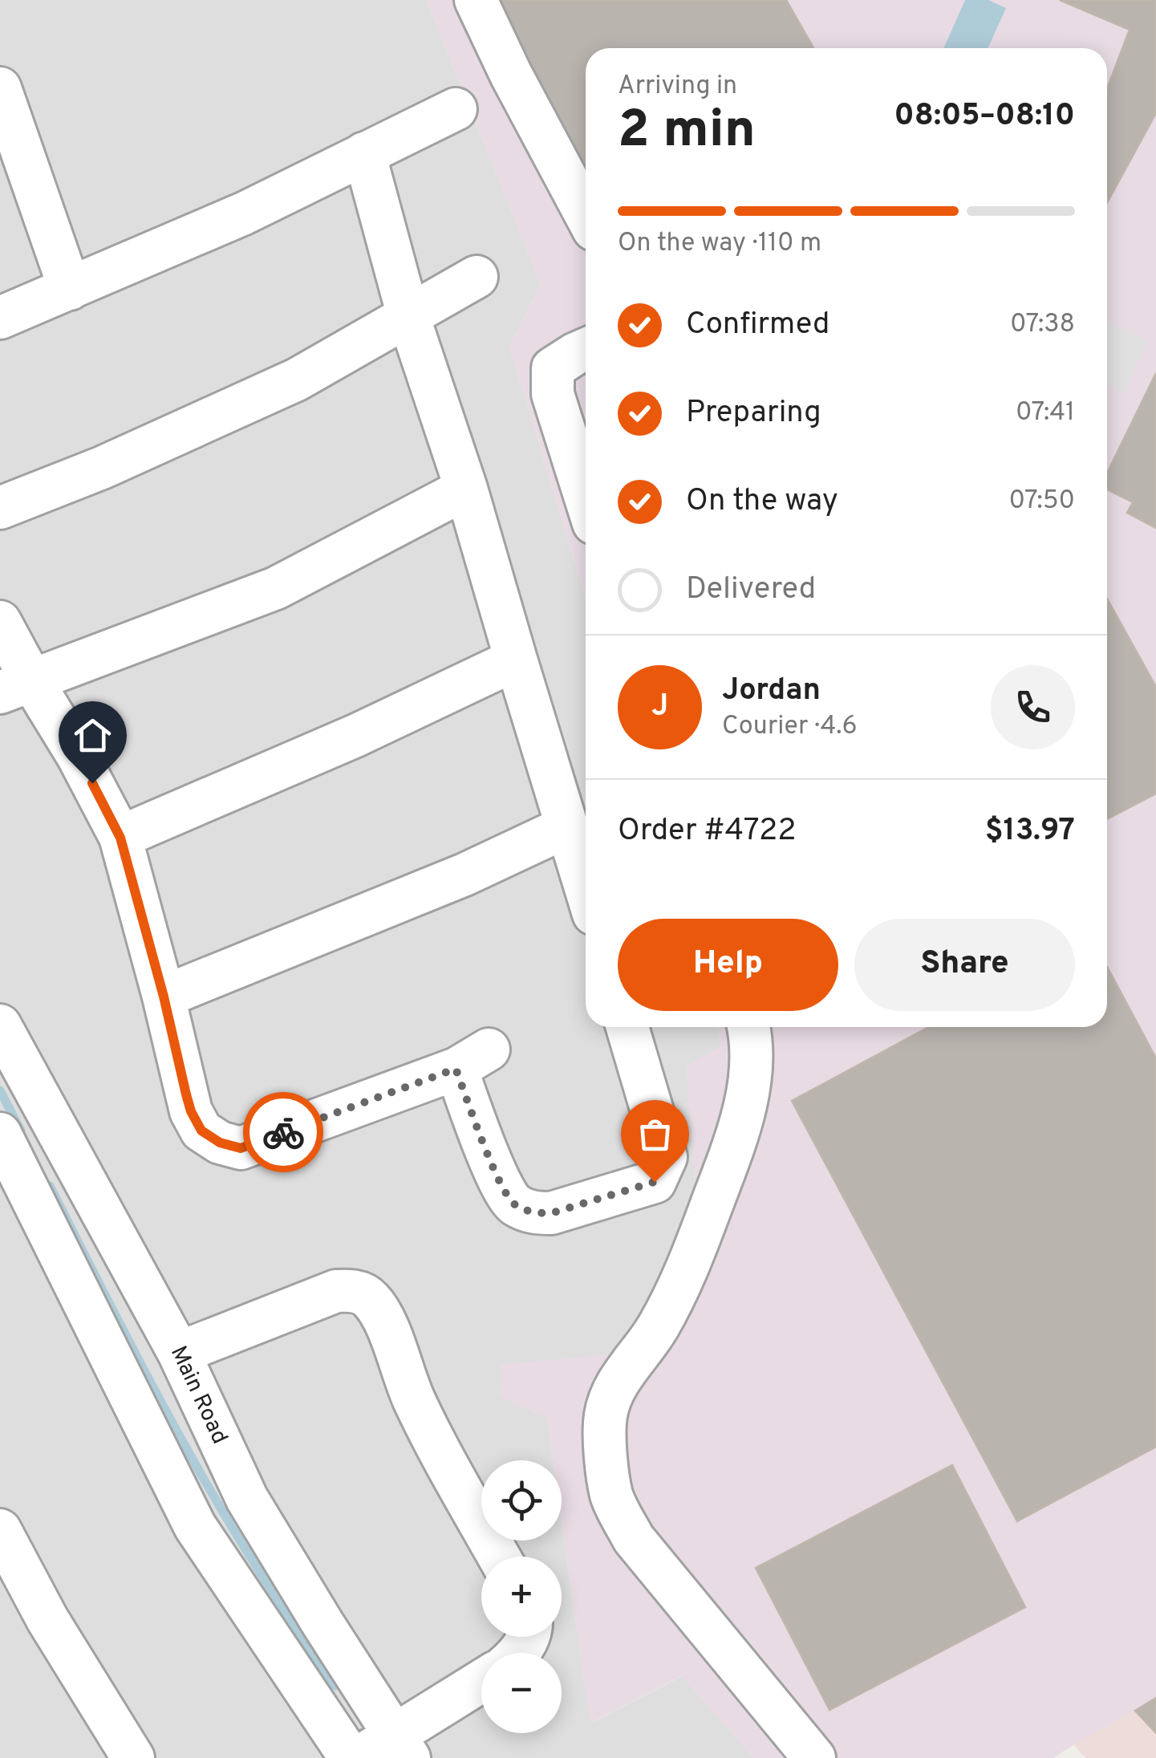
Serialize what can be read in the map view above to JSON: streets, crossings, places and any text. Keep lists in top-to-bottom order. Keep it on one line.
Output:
{"streets":{"street":["Main Road"]},"page":{"heading":["2 min","Arriving in","08:05–08:10"],"panel":["Jordan","Courier · 4.6","Order #4722","$13.97"],"bar":"On the way · 110 m","list":[["Confirmed","07:38"],["Preparing","07:41"],["On the way","07:50"],"Delivered"],"round":"J","buttons":["Help","Share"],"map_buttons":["+","−"]}}
